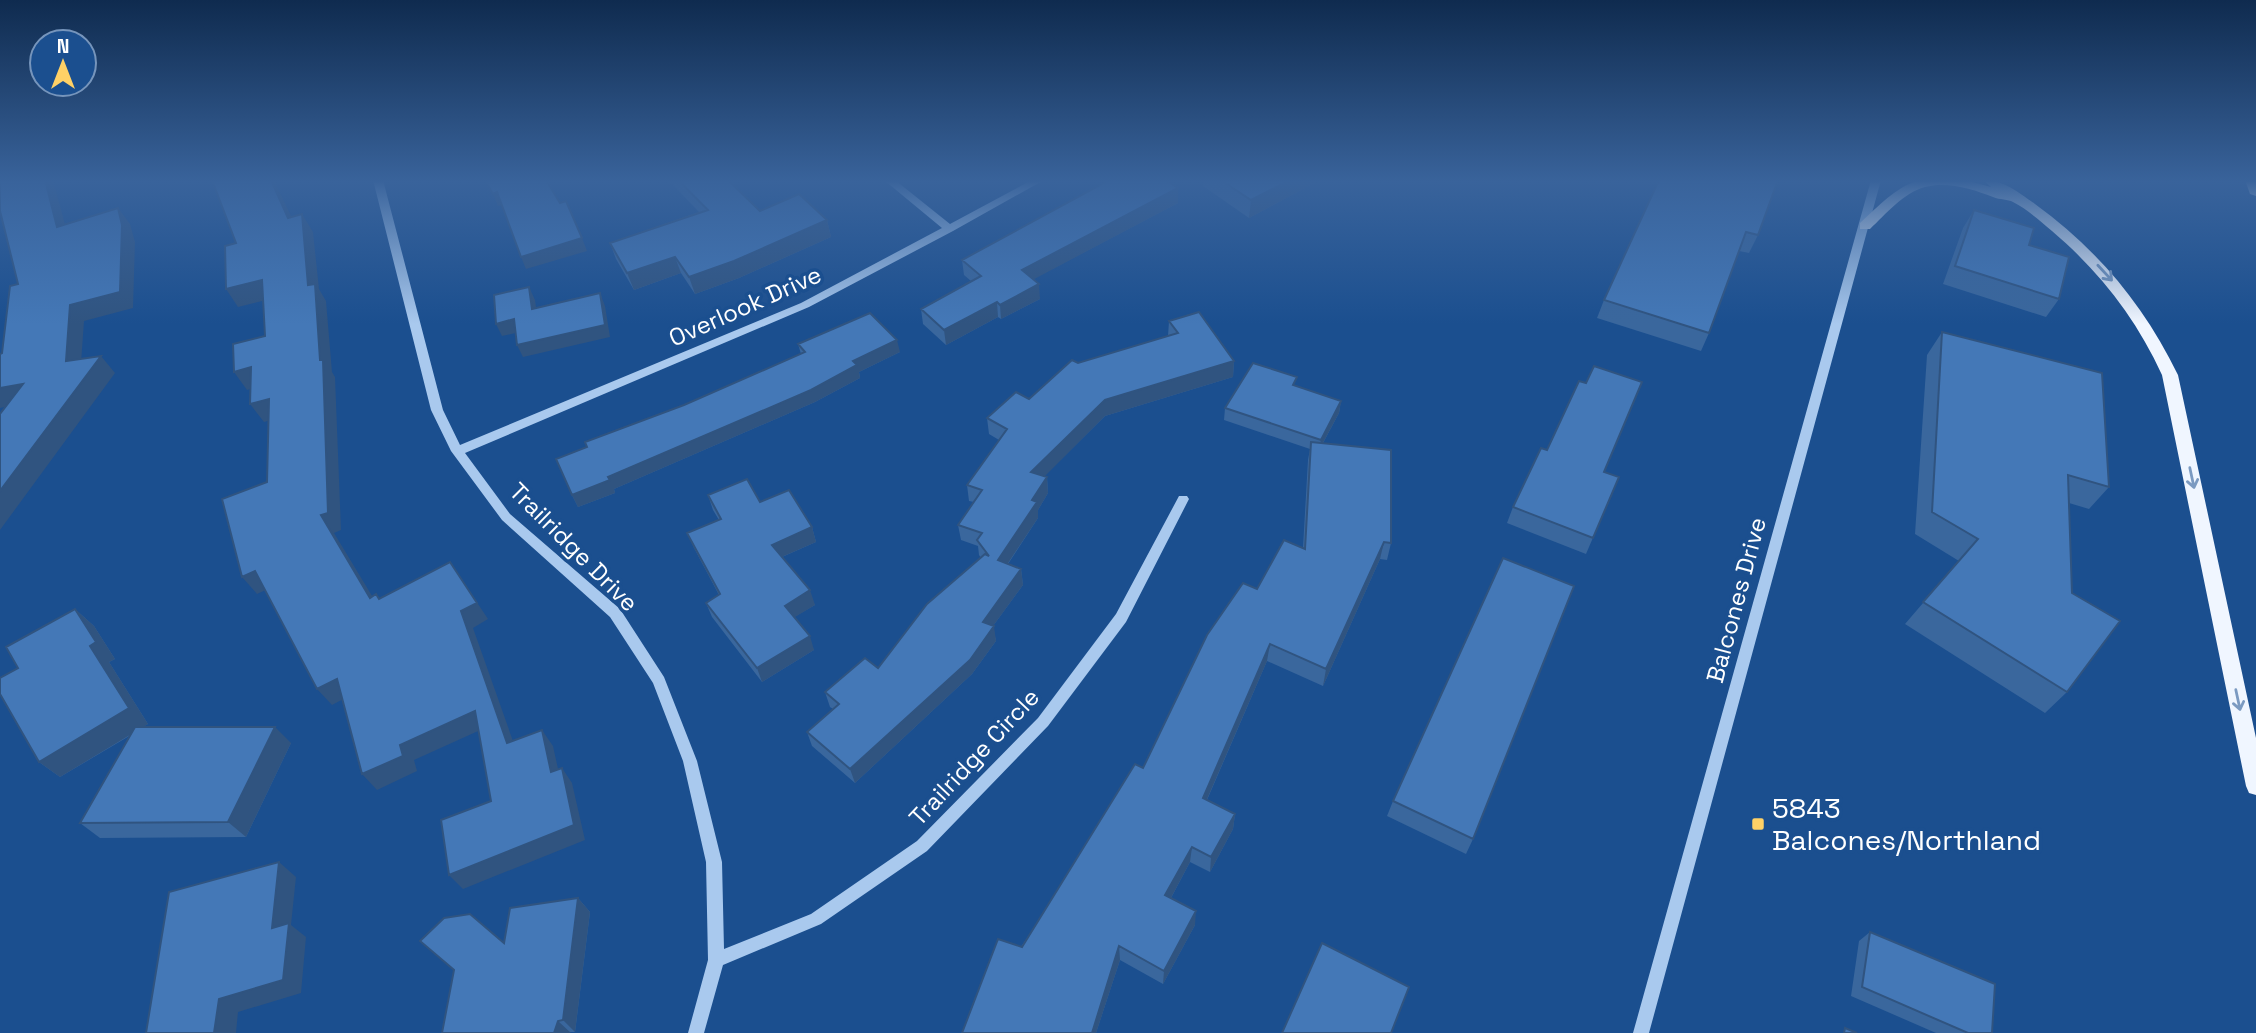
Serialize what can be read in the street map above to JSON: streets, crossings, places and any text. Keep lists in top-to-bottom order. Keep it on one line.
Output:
{"streets":{"street":["Overlook Drive","Trailridge Drive","Balcones Drive","Trailridge Circle"]},"crossings":[["Overlook Drive","Trailridge Drive"],["Trailridge Drive","Trailridge Circle"]],"places":{"transit":["5843 Balcones/Northland"]},"north":"top"}
